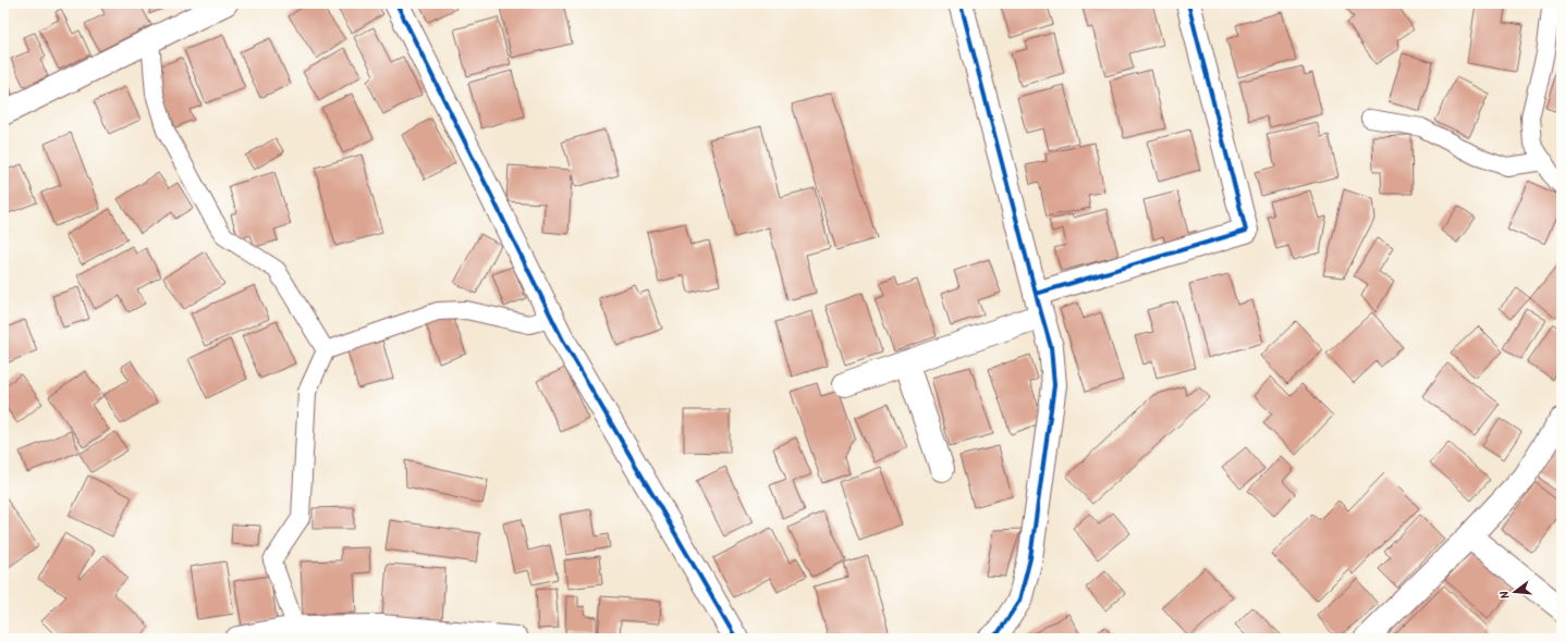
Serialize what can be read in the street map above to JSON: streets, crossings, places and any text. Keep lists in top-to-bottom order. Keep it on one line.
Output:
{"north":"left"}
